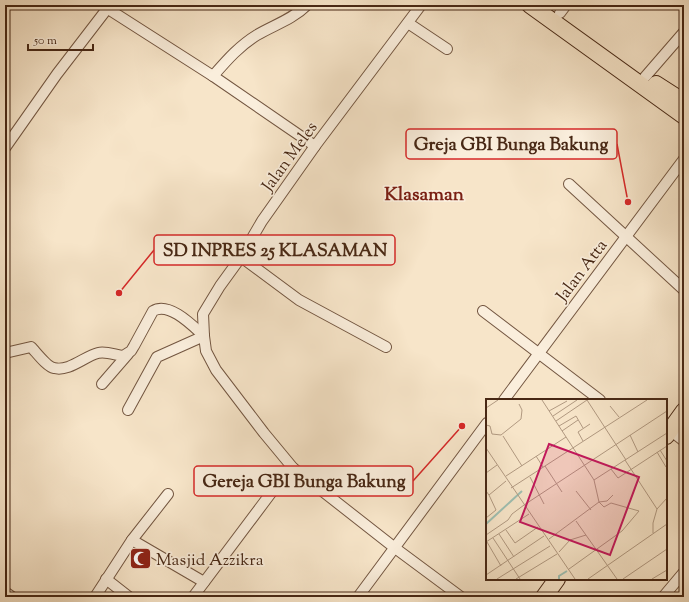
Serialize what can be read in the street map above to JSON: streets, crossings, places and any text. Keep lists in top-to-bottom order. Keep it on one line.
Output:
{"streets":{"street":["Jalan Meles","Jalan Atta"]},"districts":["Klasaman"],"places":{"other":["Greja GBI Bunga Bakung","SD INPRES 25 KLASAMAN","Gereja GBI Bunga Bakung"],"mosque":["Masjid Azzikra"]},"scale_bar":"50 m"}
